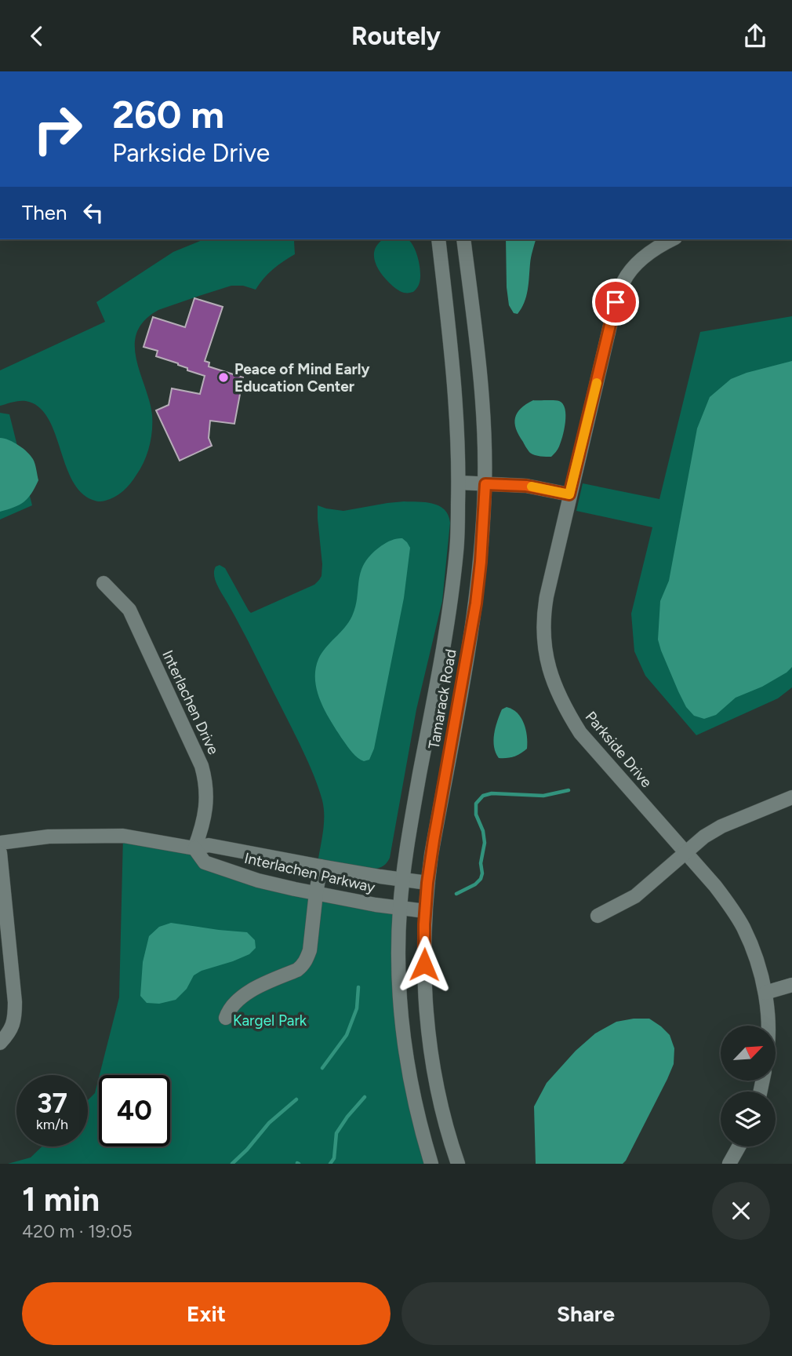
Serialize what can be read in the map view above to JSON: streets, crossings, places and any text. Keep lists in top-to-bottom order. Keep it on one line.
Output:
{"streets":{"street":["Tamarack Road","Interlachen Drive","Parkside Drive","Interlachen Parkway"]},"crossings":[["Tamarack Road","Interlachen Parkway"],["Interlachen Drive","Interlachen Parkway"]],"parks":["Kargel Park"],"places":["Peace of Mind Early Education Center"],"north":"top right","page":{"header":"Routely","turn":["260 m","Parkside Drive"],"then":"Then","speed":"37 km/h","limit":"40","heading":["1 min","420 m · 19:05"],"buttons":["Exit","Share"]}}
